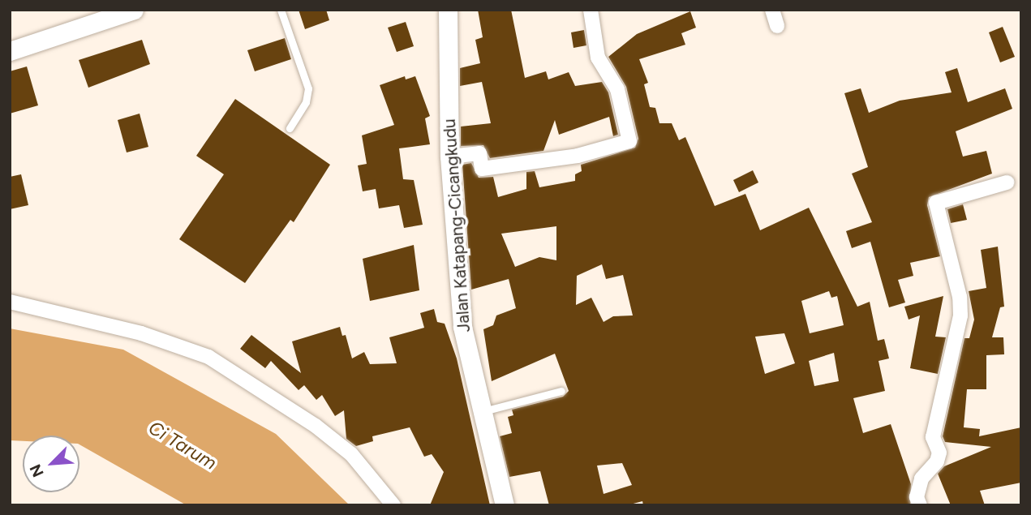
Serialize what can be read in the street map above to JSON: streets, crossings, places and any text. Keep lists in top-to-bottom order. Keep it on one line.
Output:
{"streets":{"street":["Jalan Katapang-Cicangkudu"]},"water":["Ci Tarum"],"north":"bottom left"}
